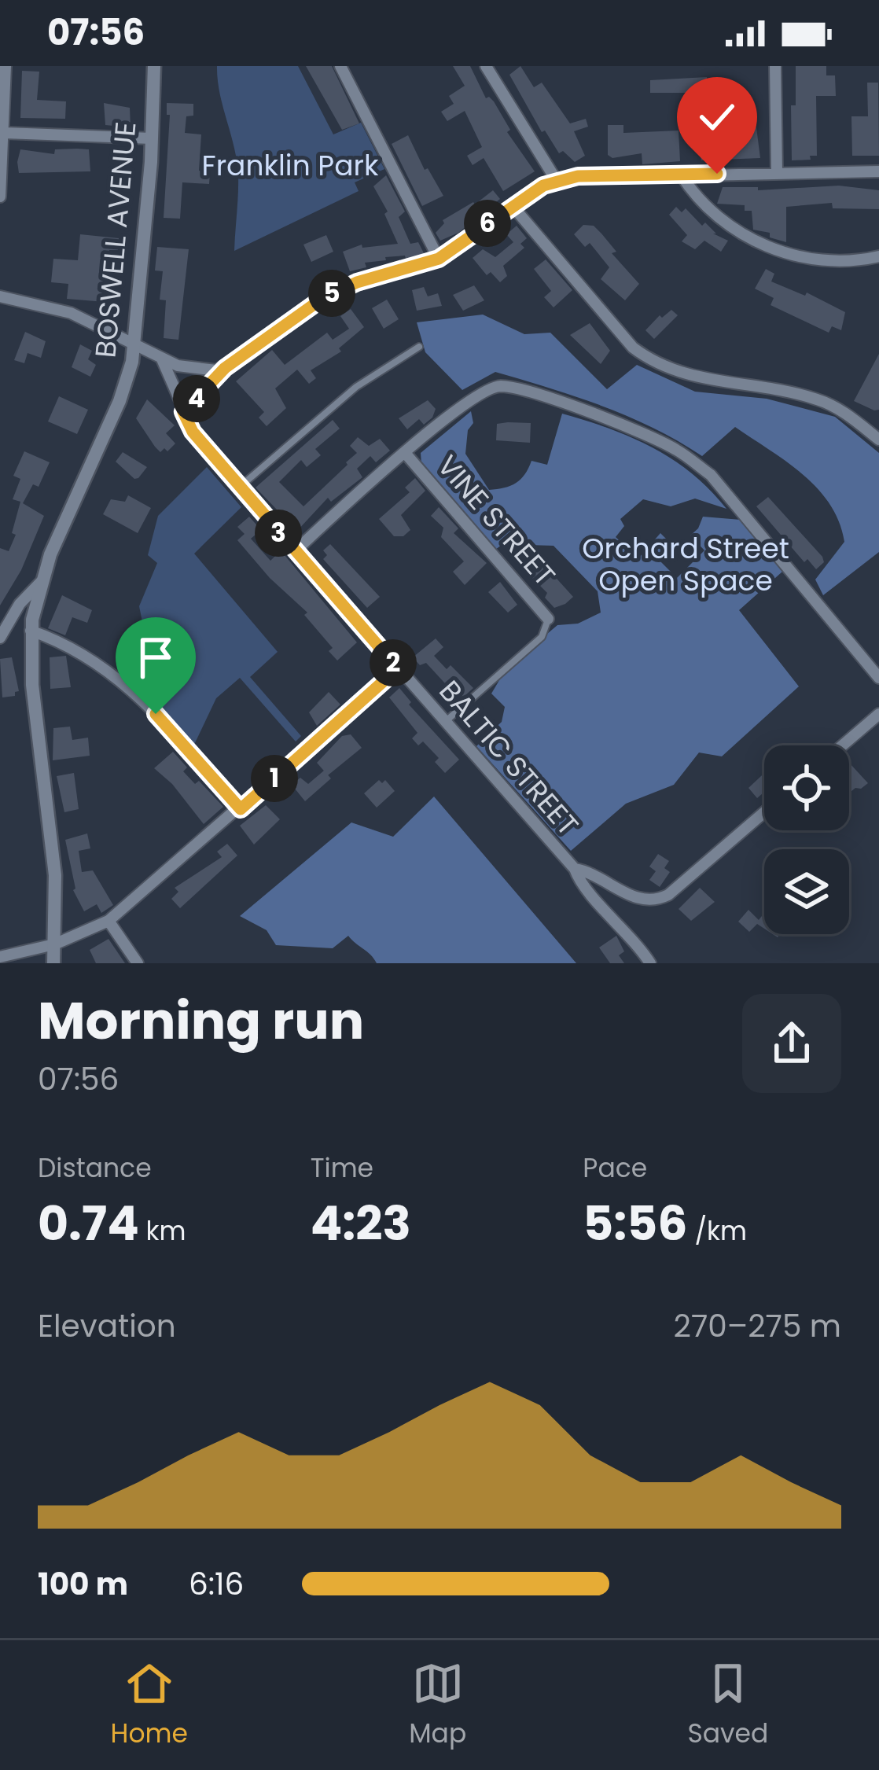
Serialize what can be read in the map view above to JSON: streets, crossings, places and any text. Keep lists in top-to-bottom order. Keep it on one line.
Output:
{"streets":{"street":["BOSWELL AVENUE","VINE STREET","BALTIC STREET"]},"parks":["Franklin Park","Orchard Street Open Space"],"page":{"status":"07:56","pins":["6","5","4","3","2","1"],"heading":["Morning run","07:56"],"stats":[["Distance","0.74 km"],["Time","4:23"],["Pace","5:56 /km"]],"chart":["Elevation","270–275 m"],"list":[{"name":"100 m","note":"6:16"}],"tabs":["Home","Map","Saved"]}}
